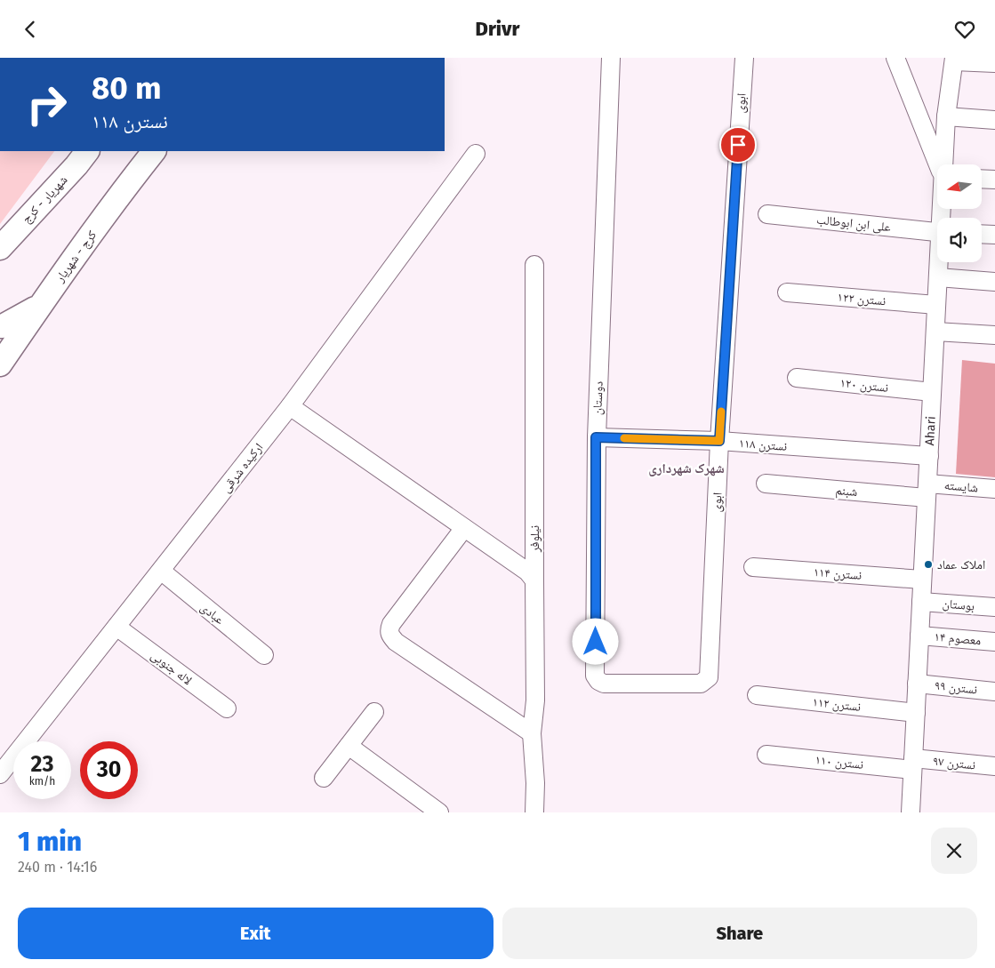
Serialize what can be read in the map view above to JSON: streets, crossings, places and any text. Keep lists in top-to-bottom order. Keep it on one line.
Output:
{"streets":{"main road":["شهریار - کرج","کرج - شهریار"],"street":["ابوی","علی ابن ابوطالب","نسترن ۱۲۲","نسترن ۱۲۰","دوستان","Ahari","نسترن ۱۱۸","ارکیده شرقی","شایسته","شبنم","نیلوفر","نسترن ۱۱۴","بوستان","عبادی","۱۴ معصوم","لاله جنوبی","نسترن ۹۹","نسترن ۱۱۲","نسترن ۱۱۰","نسترن ۹۷"]},"crossings":[["ابوی","دوستان"],["ابوی","نسترن ۱۱۸"],["نسترن ۱۲۲","Ahari"],["نسترن ۱۲۰","Ahari"],["دوستان","نسترن ۱۱۸"],["Ahari","نسترن ۱۱۸"],["Ahari","شایسته"],["Ahari","شبنم"],["Ahari","نسترن ۱۱۴"],["Ahari","بوستان"],["Ahari","۱۴ معصوم"],["Ahari","نسترن ۹۹"],["Ahari","نسترن ۱۱۲"],["Ahari","نسترن ۱۱۰"],["Ahari","نسترن ۹۷"],["ارکیده شرقی","عبادی"],["ارکیده شرقی","لاله جنوبی"],["شایسته","شبنم"],["نسترن ۱۱۰","نسترن ۹۷"]],"districts":["شهرک شهرداری"],"places":["املاک عماد"],"north":"left","page":{"header":"Drivr","turn":["80 m","نسترن ۱۱۸"],"speed":"23 km/h","limit":"30","heading":["1 min","240 m · 14:16"],"buttons":["Exit","Share"]}}
